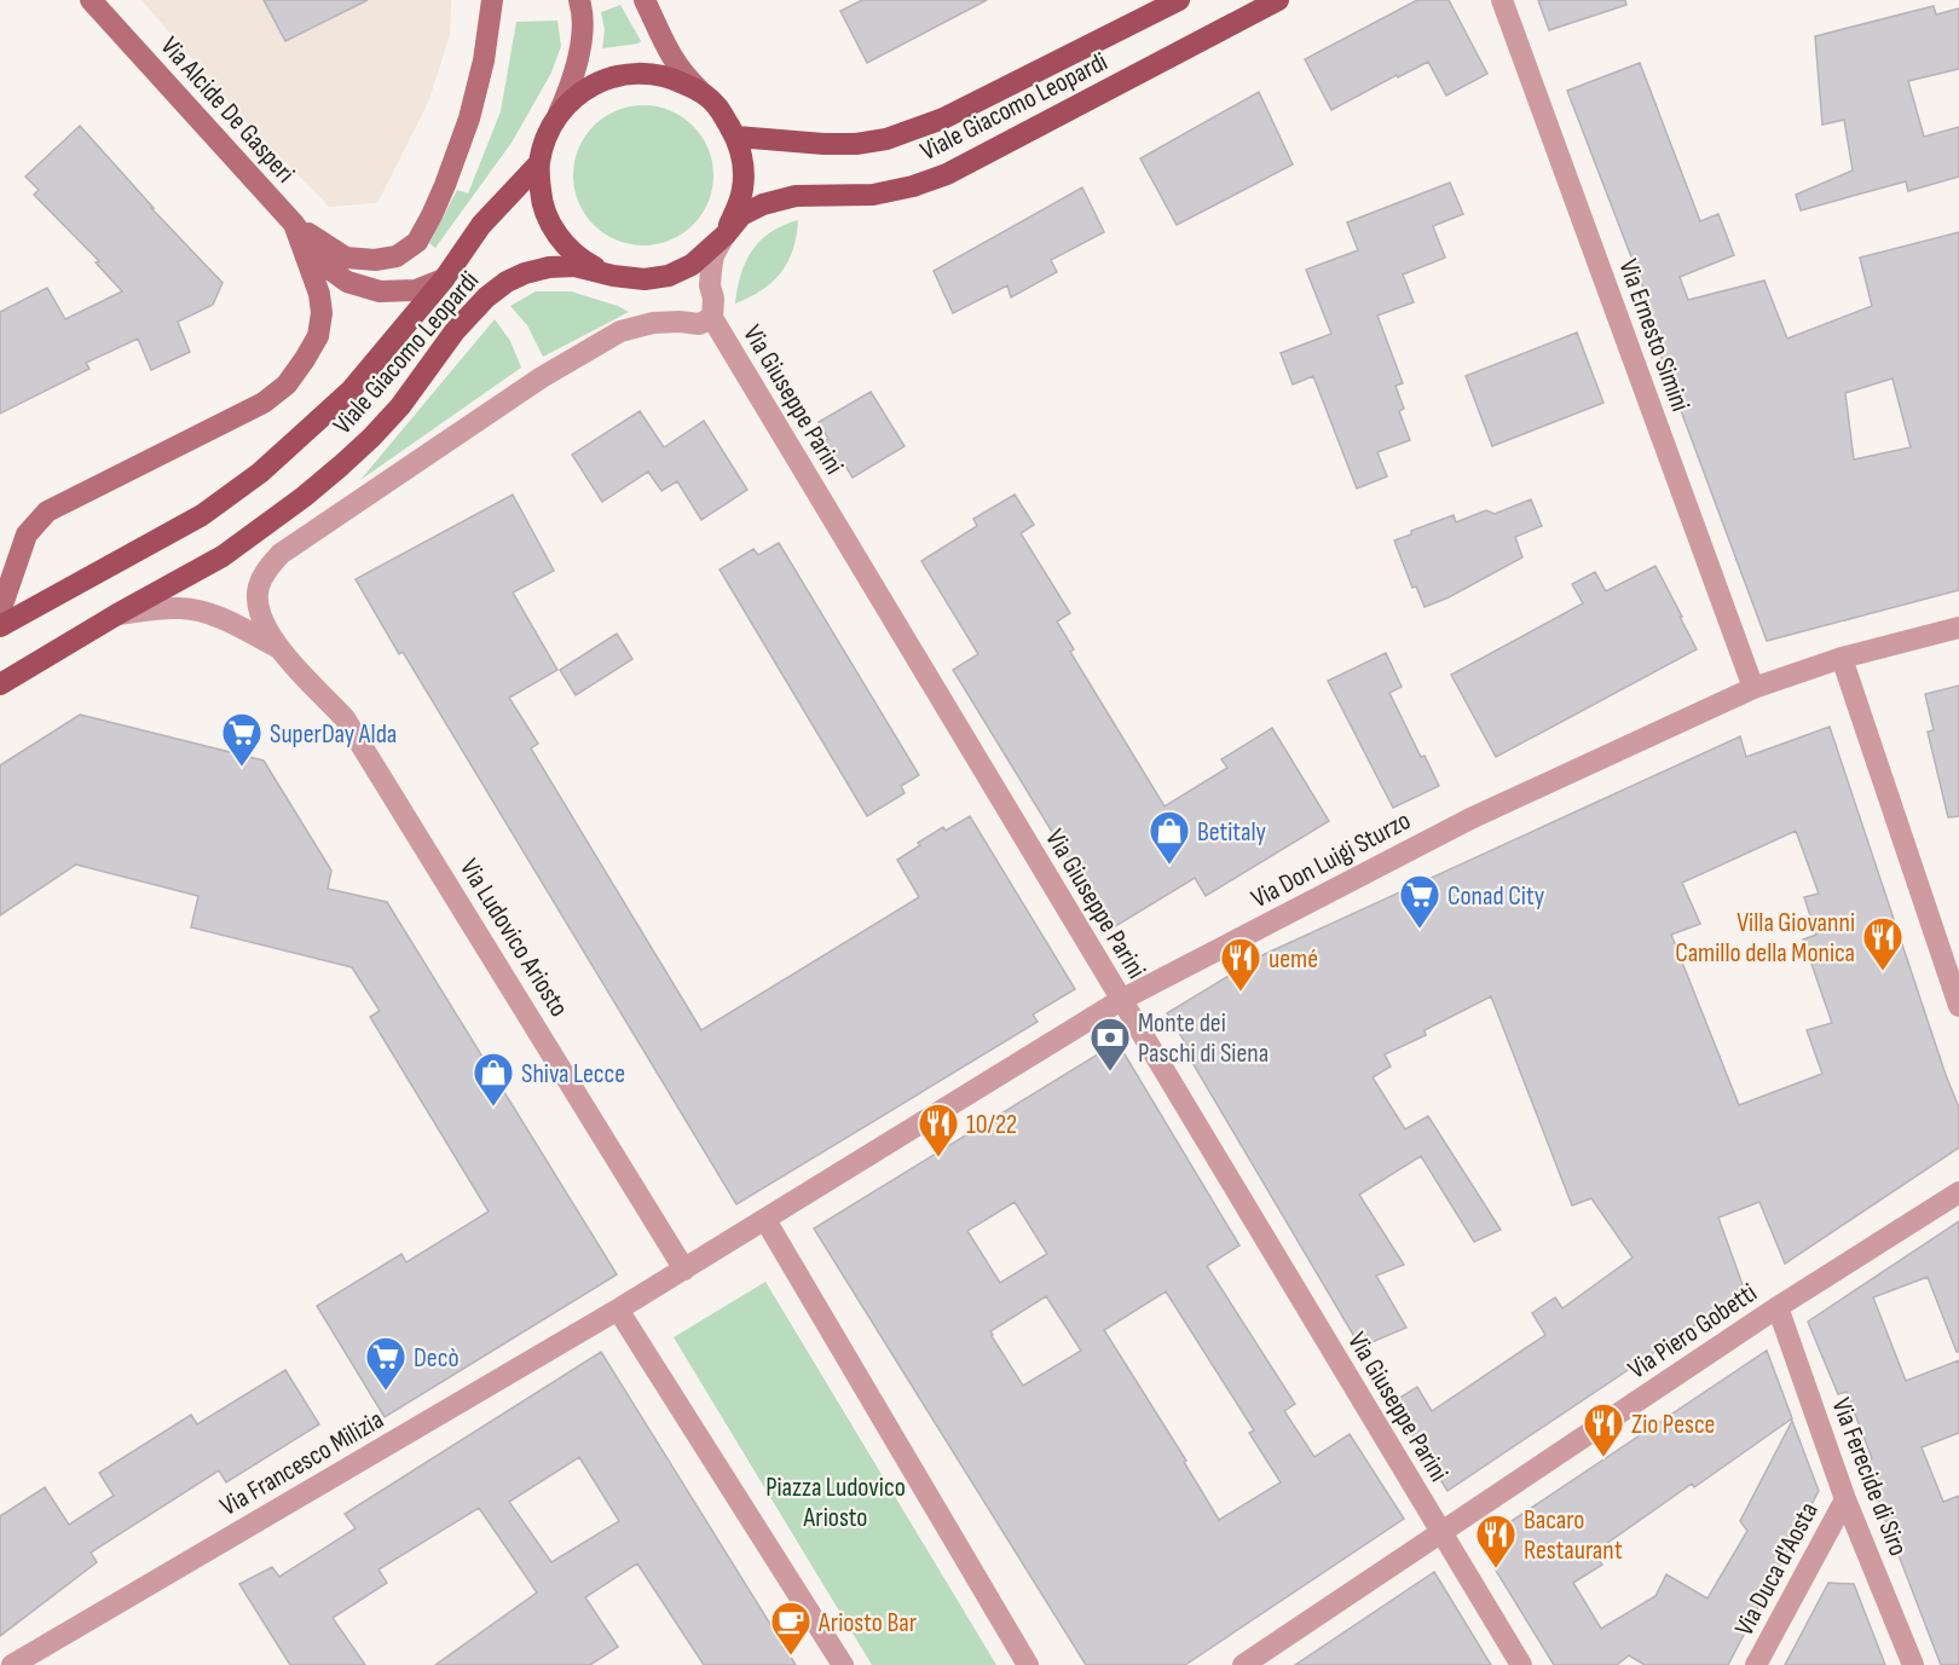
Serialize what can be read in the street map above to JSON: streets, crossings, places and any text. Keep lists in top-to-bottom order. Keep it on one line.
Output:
{"streets":{"main road":["Viale Giacomo Leopardi"],"street":["Via Alcide De Gasperi","Via Ernesto Simini","Via Giuseppe Parini","Via Don Luigi Sturzo","Via Ludovico Ariosto","Via Piero Gobetti","Via Francesco Milizia","Via Ferecide di Siro","Via Duca d'Aosta"]},"crossings":[["Viale Giacomo Leopardi","Via Giuseppe Parini"],["Viale Giacomo Leopardi","Via Ludovico Ariosto"],["Via Ernesto Simini","Via Don Luigi Sturzo"],["Via Giuseppe Parini","Via Don Luigi Sturzo"],["Via Giuseppe Parini","Via Ludovico Ariosto"],["Via Giuseppe Parini","Via Piero Gobetti"],["Via Piero Gobetti","Via Ferecide di Siro"],["Via Ferecide di Siro","Via Duca d'Aosta"]],"parks":["Piazza Ludovico Ariosto"],"places":{"supermarket":["SuperDay Alda","Conad City","Decò"],"shop":["Betitaly","Shiva Lecce"],"restaurant":["Villa Giovanni Camillo della Monica","uemé","10/22","Zio Pesce","Bacaro Restaurant"],"bank":["Monte dei Paschi di Siena"],"cafe":["Ariosto Bar"]}}
